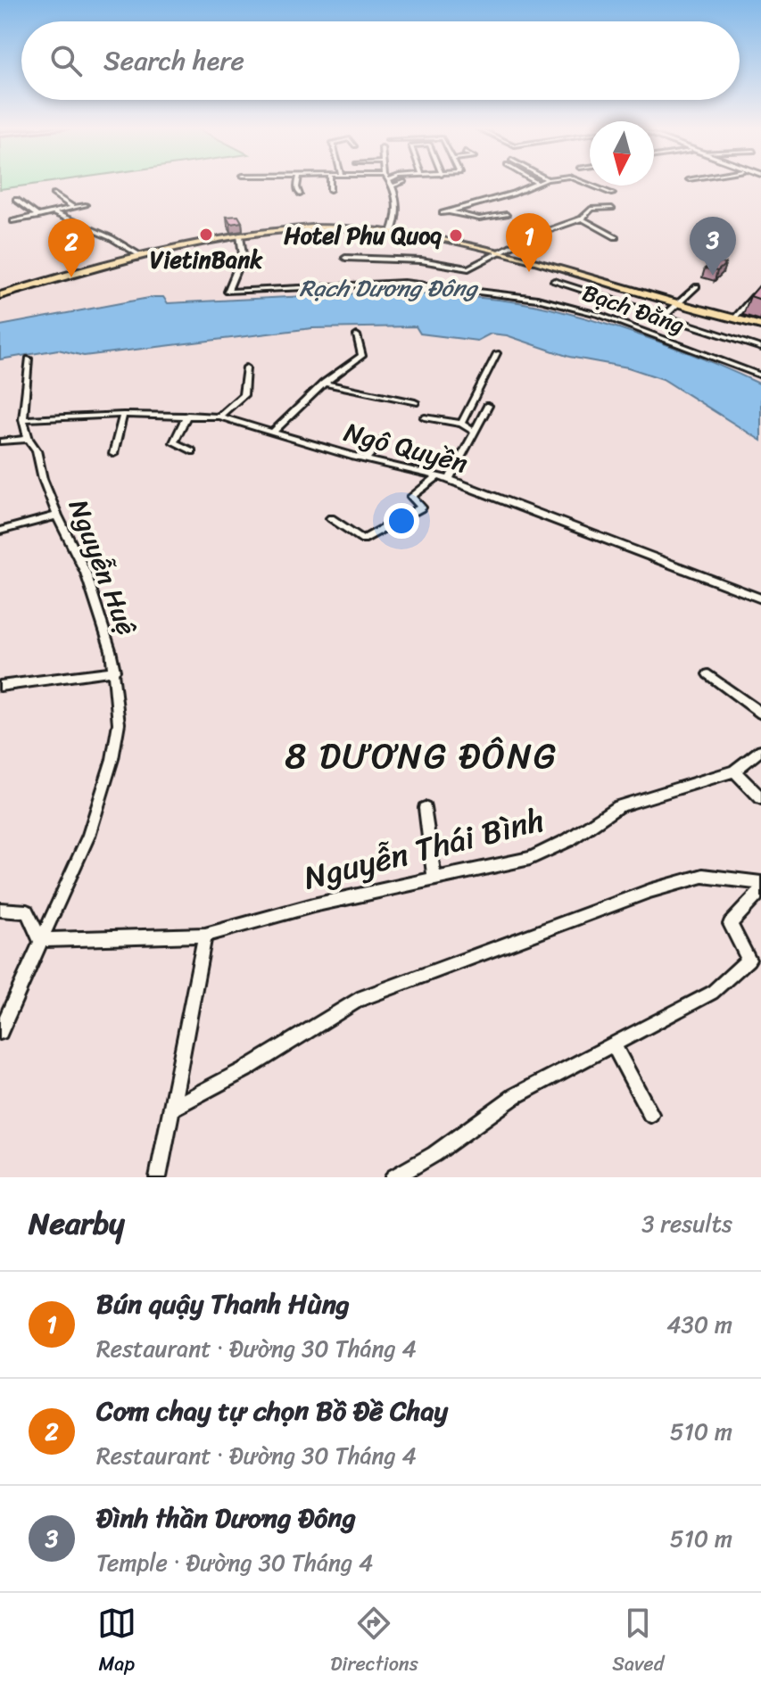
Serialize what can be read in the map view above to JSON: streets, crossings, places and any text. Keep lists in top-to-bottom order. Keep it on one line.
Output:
{"streets":{"street":["Bạch Đằng","Ngô Quyền","Nguyễn Huệ","Nguyễn Thái Bình"]},"crossings":[["Ngô Quyền","Nguyễn Huệ"],["Nguyễn Huệ","Nguyễn Thái Bình"]],"districts":["8 DƯƠNG ĐÔNG"],"water":["Rạch Dương Đông"],"places":["VietinBank","Hotel Phu Quoq"],"north":"bottom","page":{"search":"Search here","pins":["1","3","2"],"heading":["Nearby","3 results"],"list":[{"mark":"1","name":"Bún quậy Thanh Hùng","note":"Restaurant · Đường 30 Tháng 4","value":"430 m"},{"mark":"2","name":"Cơm chay tự chọn Bồ Đề Chay","note":"Restaurant · Đường 30 Tháng 4","value":"510 m"},{"mark":"3","name":"Đình thần Dương Đông","note":"Temple · Đường 30 Tháng 4","value":"510 m"}],"nav":["Map","Directions","Saved"]}}
